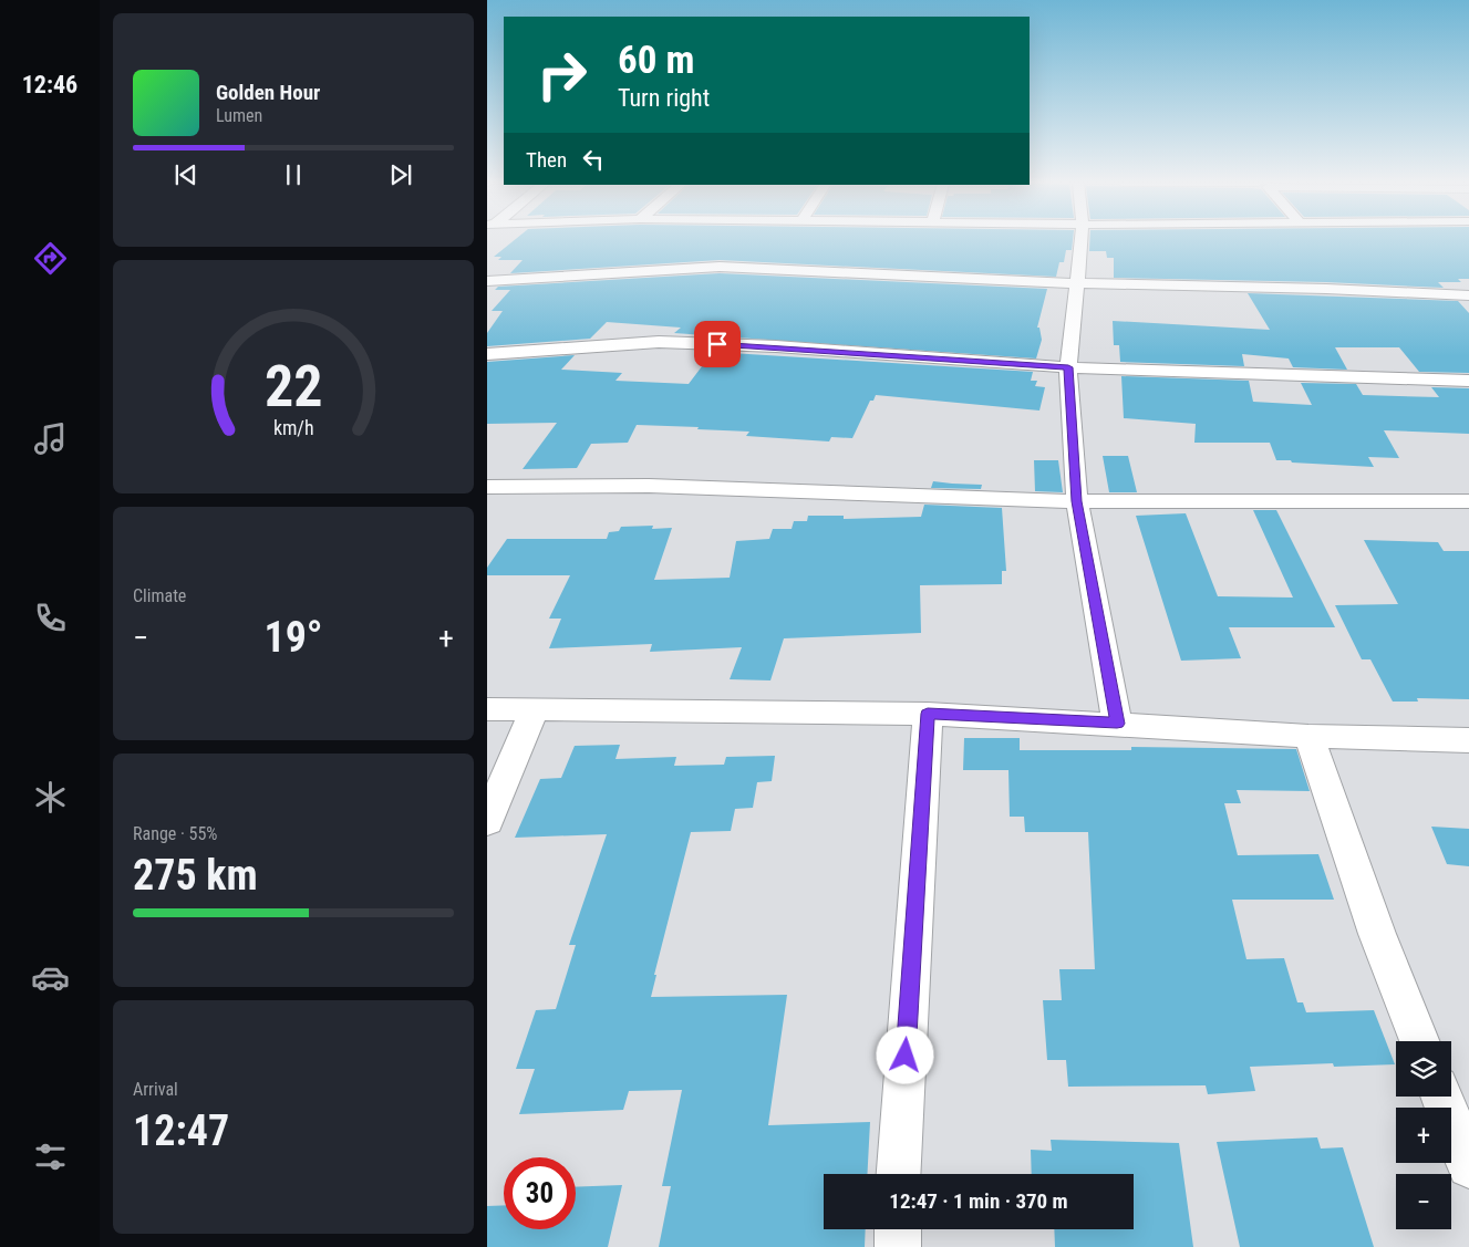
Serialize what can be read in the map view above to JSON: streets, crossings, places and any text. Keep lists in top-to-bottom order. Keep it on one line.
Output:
{"page":{"tabs":"12:46","turn":["60 m","Turn right"],"song":["Golden Hour","Lumen"],"then":"Then","tile":["Climate",["Range · 55%","275 km"],["Arrival","12:47"]],"heat":["−","19°","+"],"map_buttons":["+","−"],"limit":"30","trip":"12:47 · 1 min · 370 m","gauge":["22","km/h"]}}
